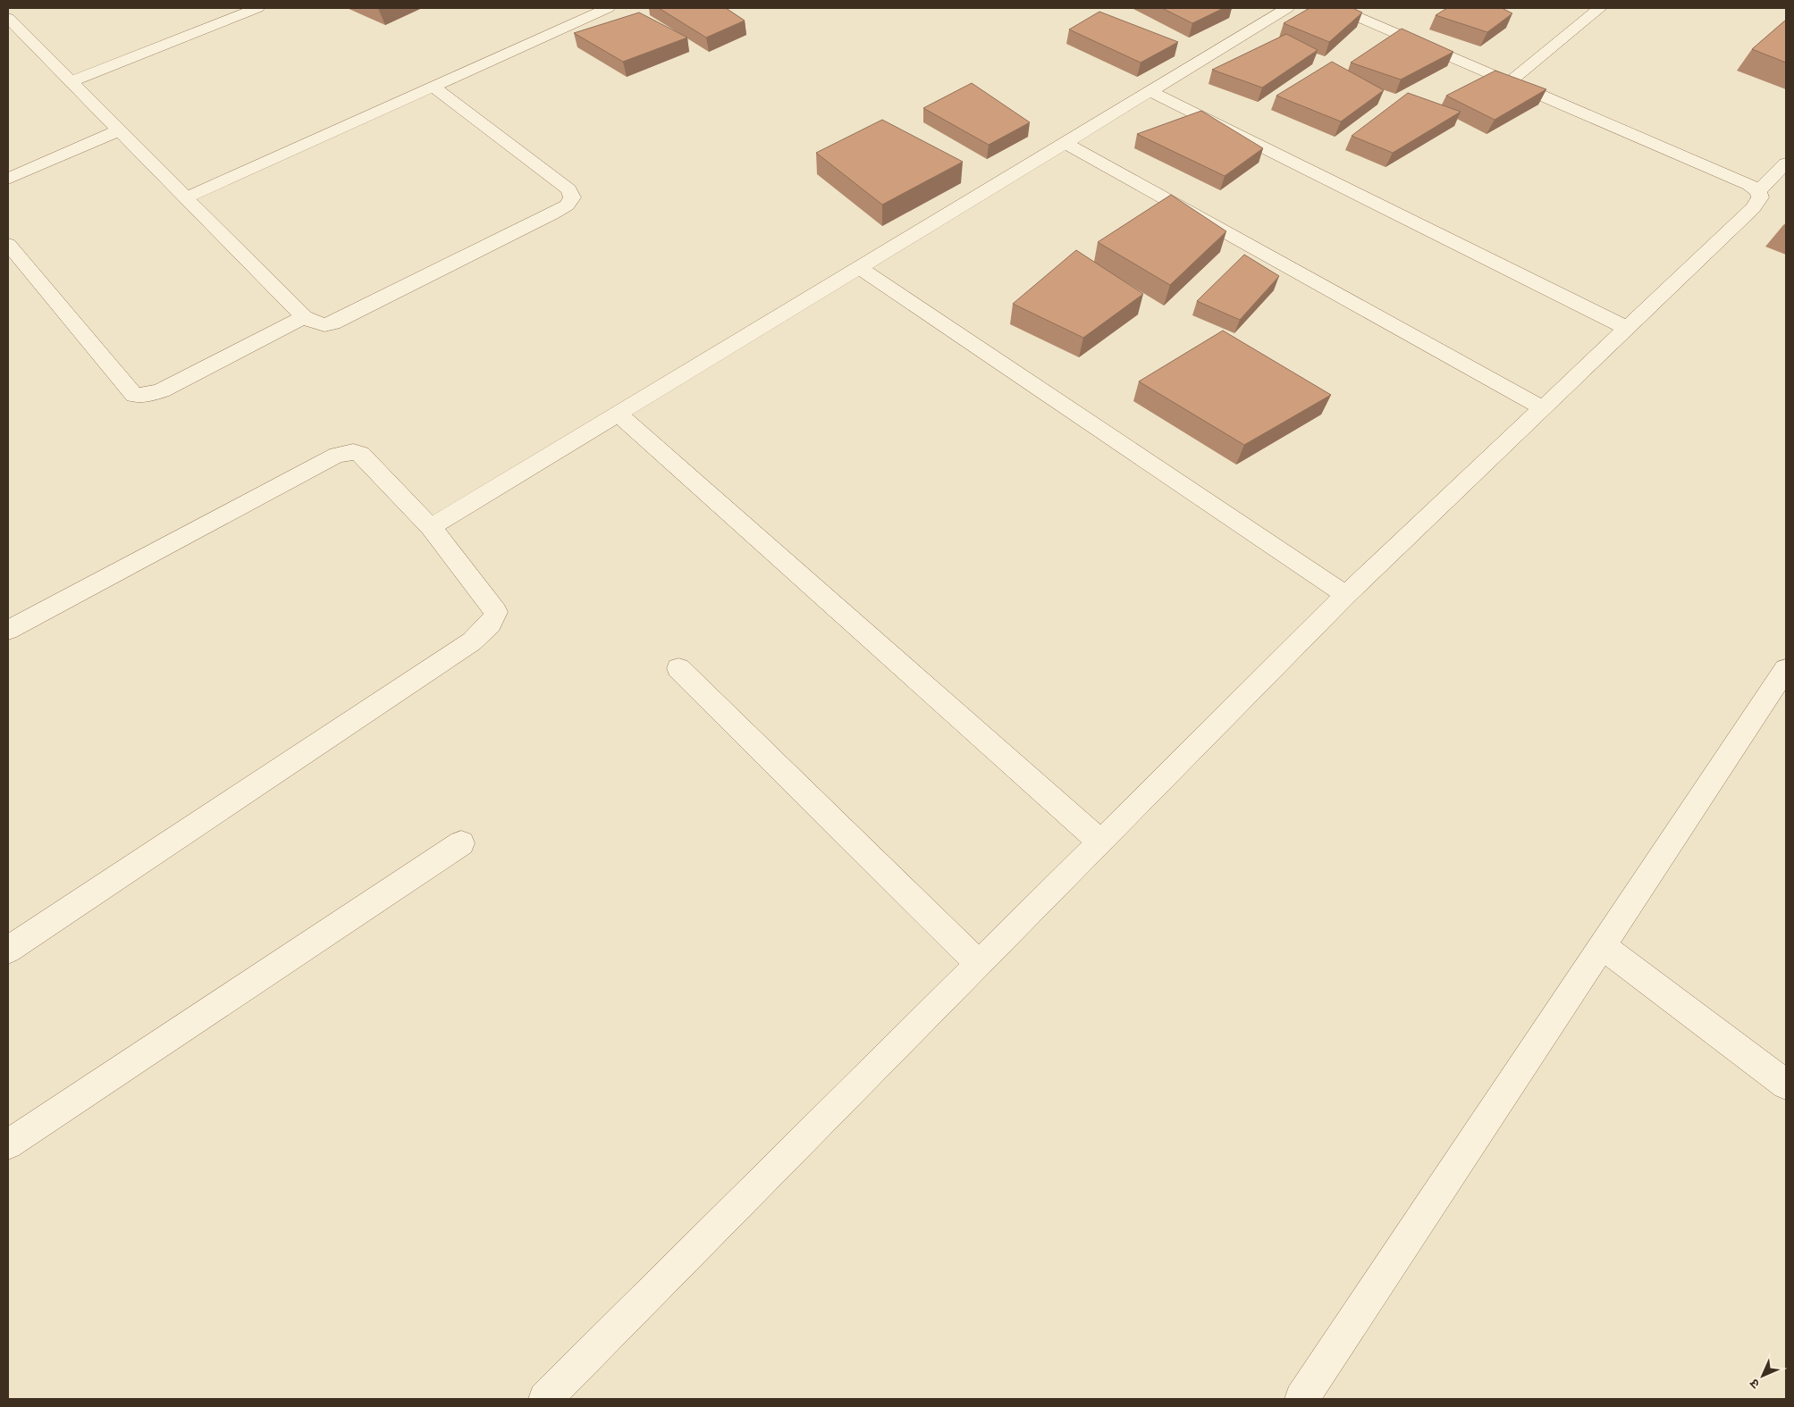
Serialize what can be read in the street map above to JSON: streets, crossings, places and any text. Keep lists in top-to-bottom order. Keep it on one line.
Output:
{"north":"bottom left"}
